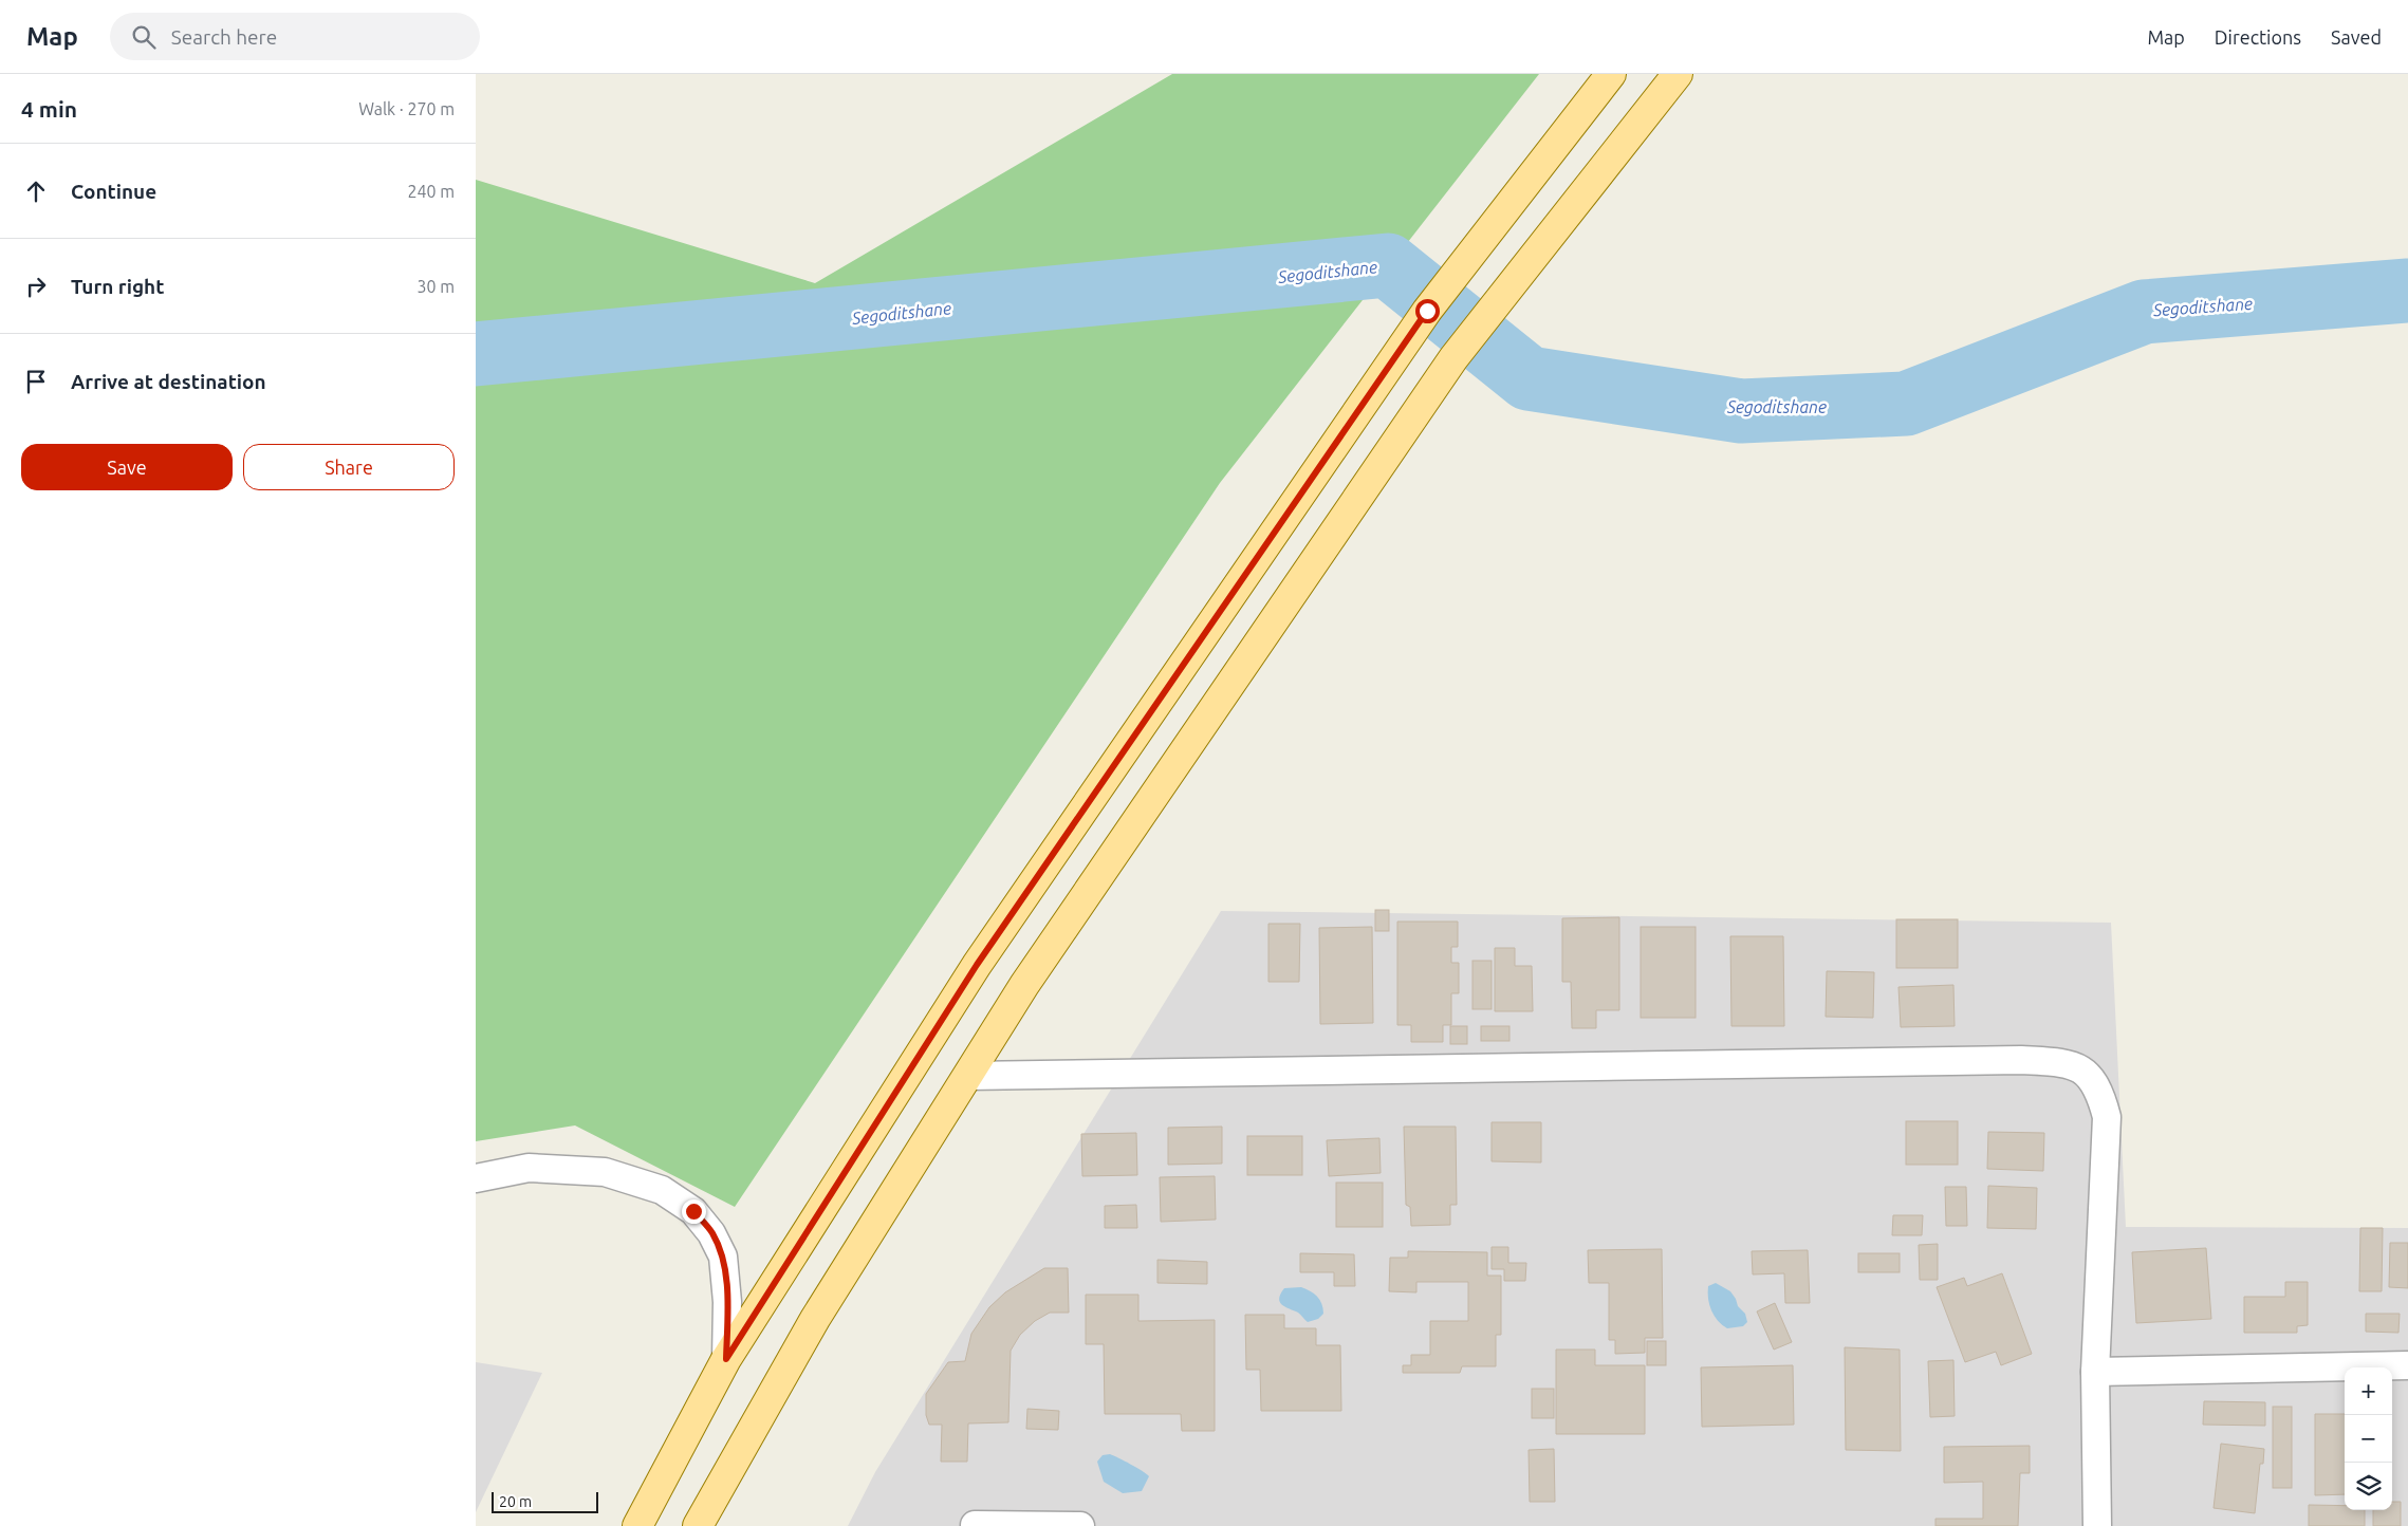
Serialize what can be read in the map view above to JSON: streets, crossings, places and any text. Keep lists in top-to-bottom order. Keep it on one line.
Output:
{"water":["Segoditshane"],"scale_bar":"20 m","page":{"header":"Map","search":"Search here","nav":["Map","Directions","Saved"],"heading":["4 min","Walk · 270 m"],"list":[["Continue","240 m"],["Turn right","30 m"],"Arrive at destination"],"buttons":["Save","Share"],"map_buttons":["+","−"],"scale":"20 m"}}
